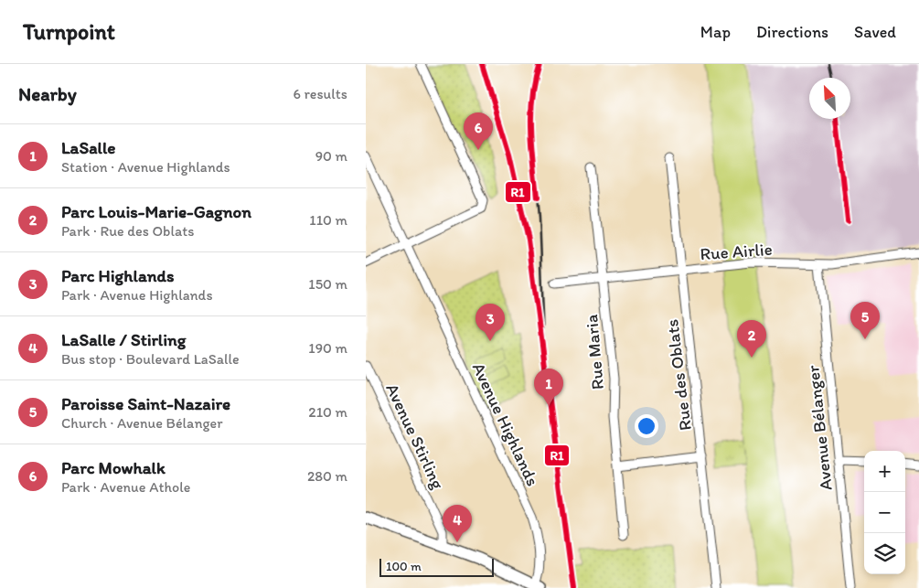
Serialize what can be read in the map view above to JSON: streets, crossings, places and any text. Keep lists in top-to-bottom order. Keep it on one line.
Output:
{"streets":{"street":["Rue Airlie","Rue Maria","Rue des Oblats","Avenue Highlands","Avenue Bélanger","Avenue Stirling"]},"crossings":[["Rue Airlie","Rue Maria"],["Rue Airlie","Rue des Oblats"],["Rue Airlie","Avenue Bélanger"]],"lines":["transit line R1"],"scale_bar":"100 m","north":"top left","page":{"header":"Turnpoint","nav":["Map","Directions","Saved"],"heading":["Nearby","6 results"],"pins":["6","5","3","2","1","4"],"list":[{"mark":"1","name":"LaSalle","note":"Station · Avenue Highlands","value":"90 m"},{"mark":"2","name":"Parc Louis-Marie-Gagnon","note":"Park · Rue des Oblats","value":"110 m"},{"mark":"3","name":"Parc Highlands","note":"Park · Avenue Highlands","value":"150 m"},{"mark":"4","name":"LaSalle / Stirling","note":"Bus stop · Boulevard LaSalle","value":"190 m"},{"mark":"5","name":"Paroisse Saint-Nazaire","note":"Church · Avenue Bélanger","value":"210 m"},{"mark":"6","name":"Parc Mowhalk","note":"Park · Avenue Athole","value":"280 m"}],"map_buttons":["+","−"],"scale":"100 m"}}
